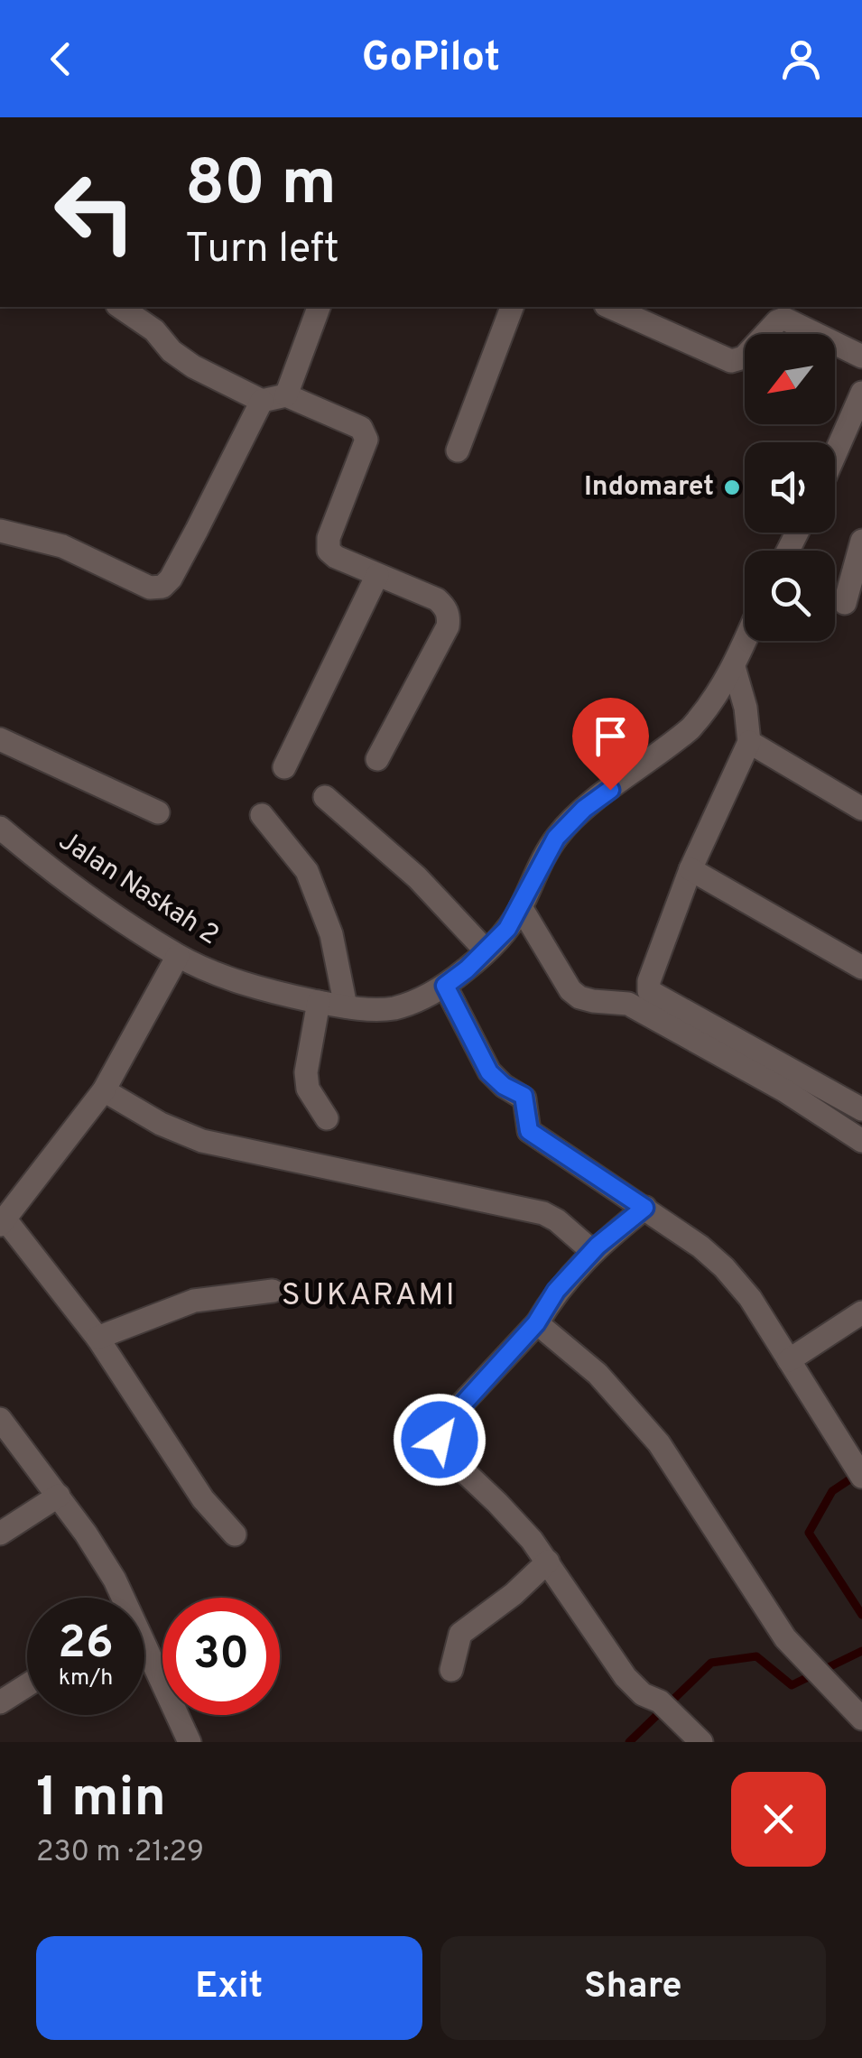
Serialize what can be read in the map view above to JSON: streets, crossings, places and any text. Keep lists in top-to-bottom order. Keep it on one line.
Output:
{"streets":{"street":["Jalan Naskah 2"]},"districts":["SUKARAMI"],"places":["Indomaret"],"north":"bottom left","page":{"header":"GoPilot","turn":["80 m","Turn left"],"speed":"26 km/h","limit":"30","heading":["1 min","230 m · 21:29"],"buttons":["Exit","Share"]}}
